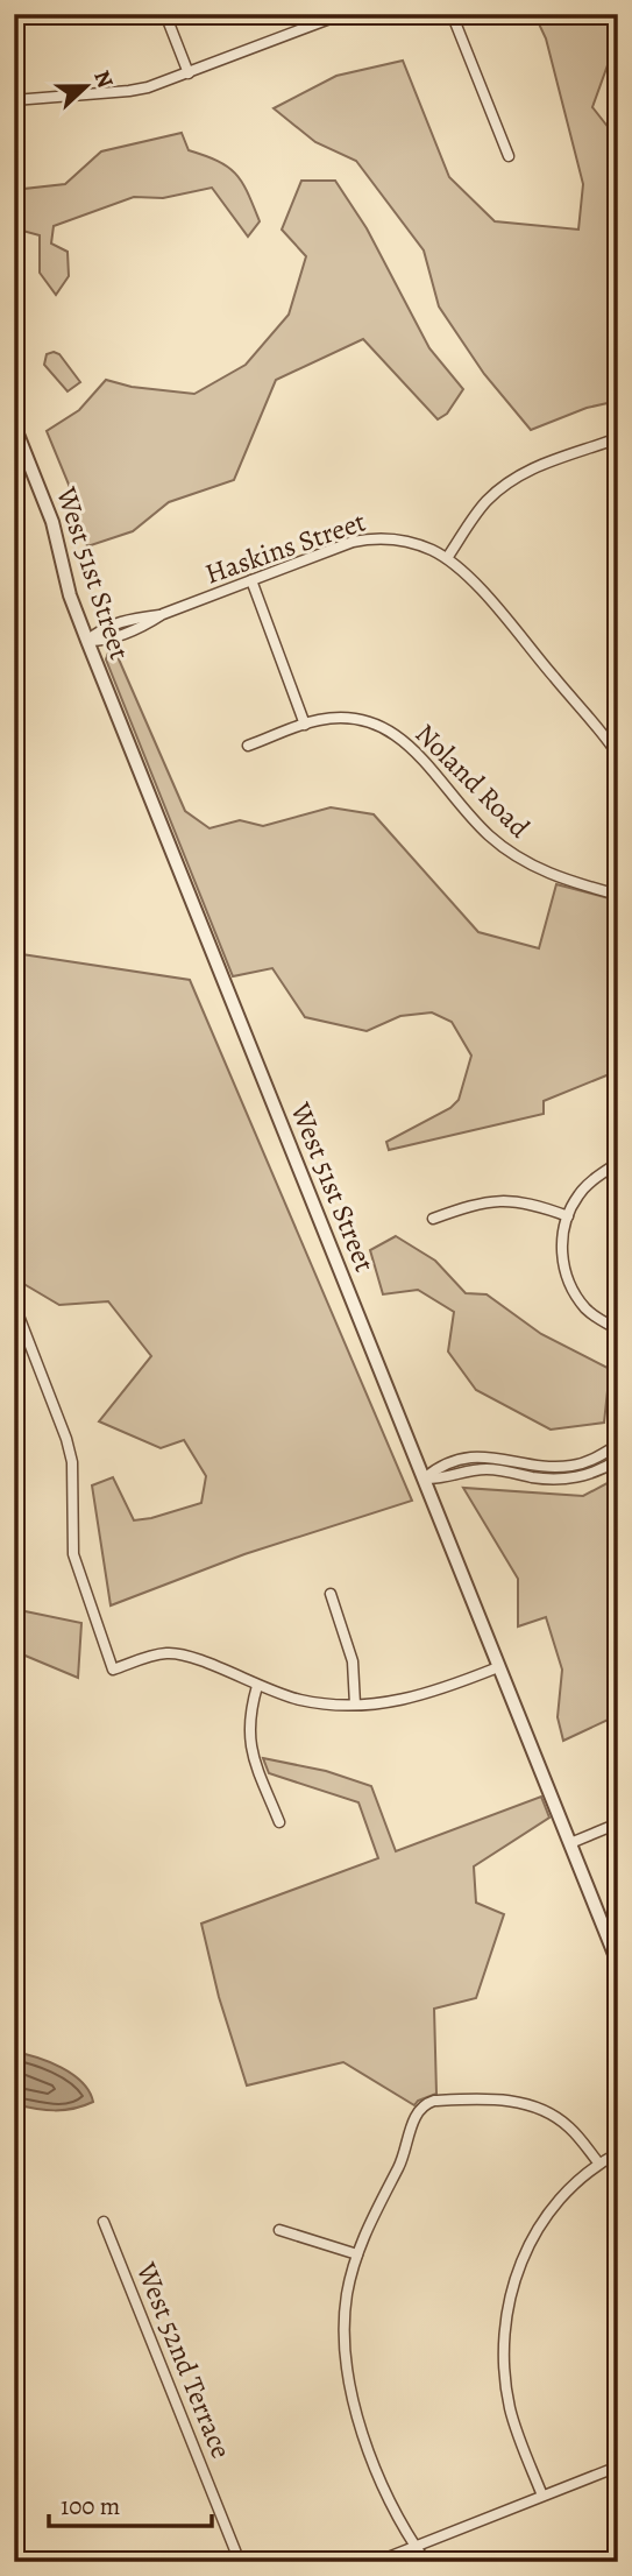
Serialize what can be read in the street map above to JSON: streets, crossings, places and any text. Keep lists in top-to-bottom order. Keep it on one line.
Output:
{"streets":{"street":["Haskins Street","West 51st Street","Noland Road","West 52nd Terrace"]},"crossings":[["Haskins Street","West 51st Street"]],"scale_bar":"100 m","north":"right"}
